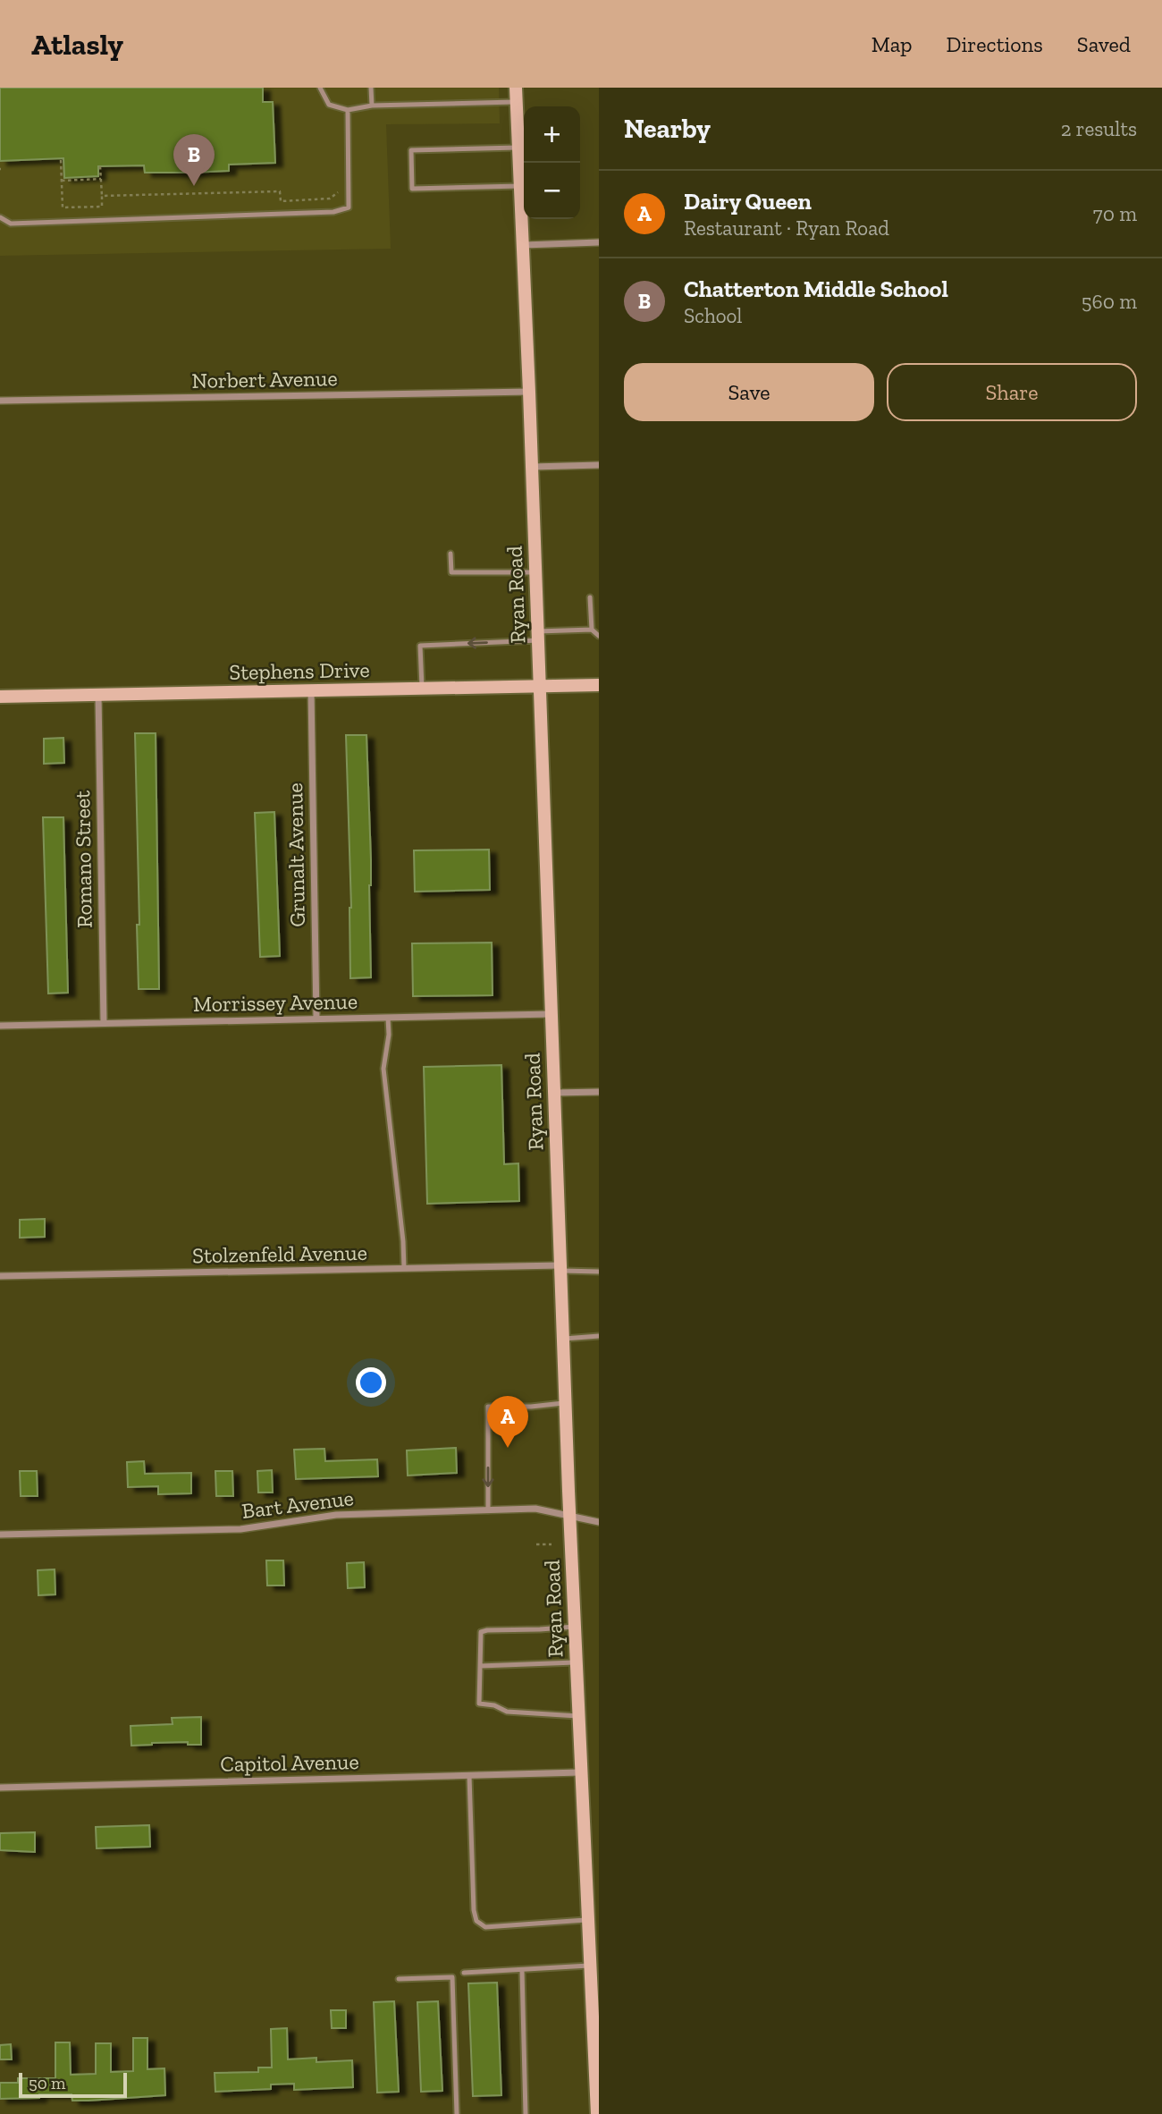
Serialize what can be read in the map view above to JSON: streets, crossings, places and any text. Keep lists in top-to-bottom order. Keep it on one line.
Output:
{"streets":{"main road":["Ryan Road","Stephens Drive"],"street":["Norbert Avenue","Grunalt Avenue","Romano Street","Morrissey Avenue","Stolzenfeld Avenue","Bart Avenue","Capitol Avenue"]},"crossings":[["Norbert Avenue","Ryan Road"],["Ryan Road","Stephens Drive"],["Ryan Road","Morrissey Avenue"],["Ryan Road","Stolzenfeld Avenue"],["Ryan Road","Bart Avenue"],["Ryan Road","Capitol Avenue"],["Stephens Drive","Grunalt Avenue"],["Stephens Drive","Romano Street"],["Grunalt Avenue","Morrissey Avenue"],["Romano Street","Morrissey Avenue"]],"scale_bar":"50 m","page":{"header":"Atlasly","nav":["Map","Directions","Saved"],"heading":["Nearby","2 results"],"map_buttons":["+","−"],"pins":["B","A"],"list":[{"mark":"A","name":"Dairy Queen","note":"Restaurant · Ryan Road","value":"70 m"},{"mark":"B","name":"Chatterton Middle School","note":"School","value":"560 m"}],"buttons":["Save","Share"],"scale":"50 m"}}
